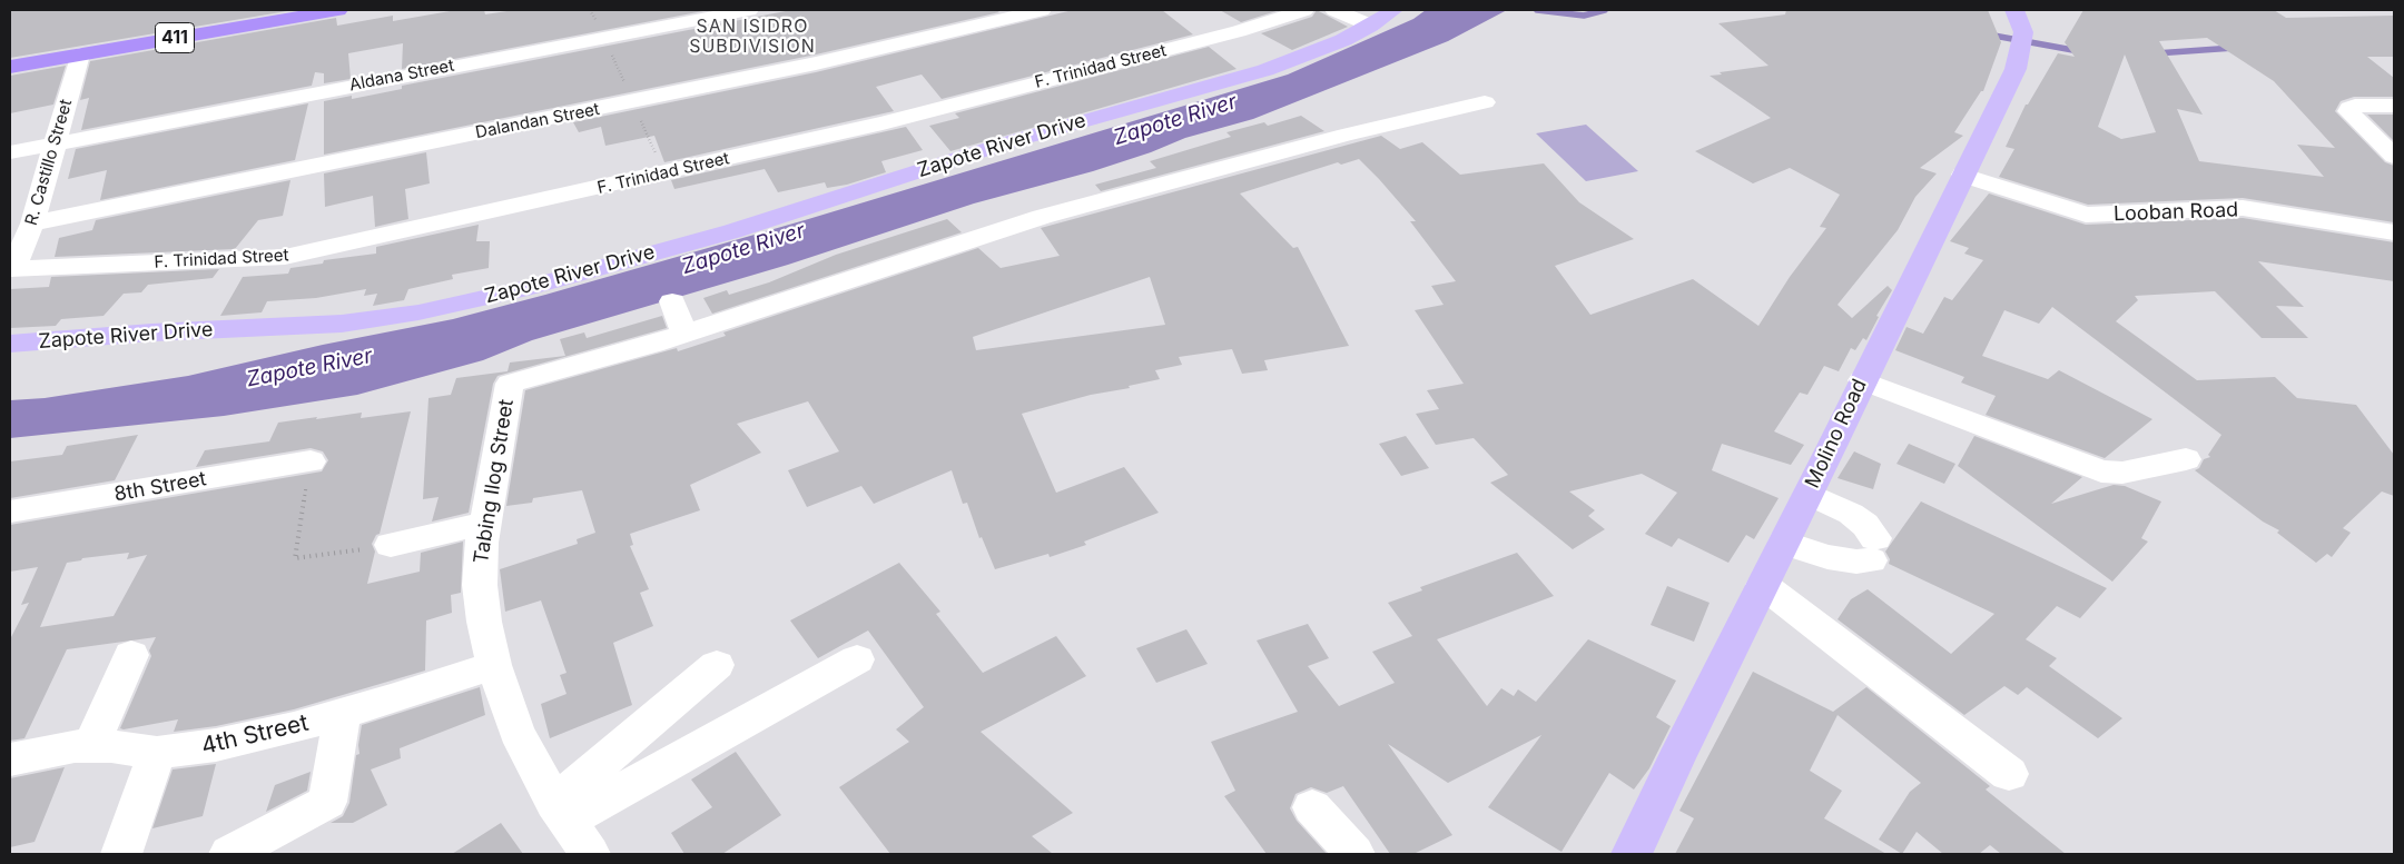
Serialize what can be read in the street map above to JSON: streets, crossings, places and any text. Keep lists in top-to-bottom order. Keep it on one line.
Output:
{"streets":{"highway":["411"],"main road":["Zapote River Drive","Molino Road"],"street":["F. Trinidad Street","Aldana Street","Dalandan Street","R. Castillo Street","Looban Road","Tabing Ilog Street","8th Street","4th Street"]},"crossings":[["411","R. Castillo Street"],["F. Trinidad Street","R. Castillo Street"],["Aldana Street","R. Castillo Street"],["Dalandan Street","R. Castillo Street"],["Looban Road","Molino Road"],["Tabing Ilog Street","4th Street"]],"districts":["SAN ISIDRO SUBDIVISION"],"water":["Zapote River"]}
